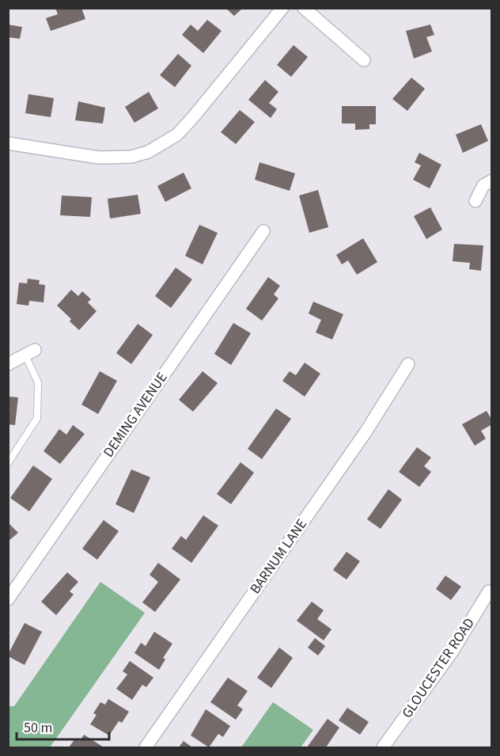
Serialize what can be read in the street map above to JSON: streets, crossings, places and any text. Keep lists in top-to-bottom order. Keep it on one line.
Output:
{"streets":{"street":["DEMING AVENUE","BARNUM LANE","GLOUCESTER ROAD"]},"scale_bar":"50 m"}
